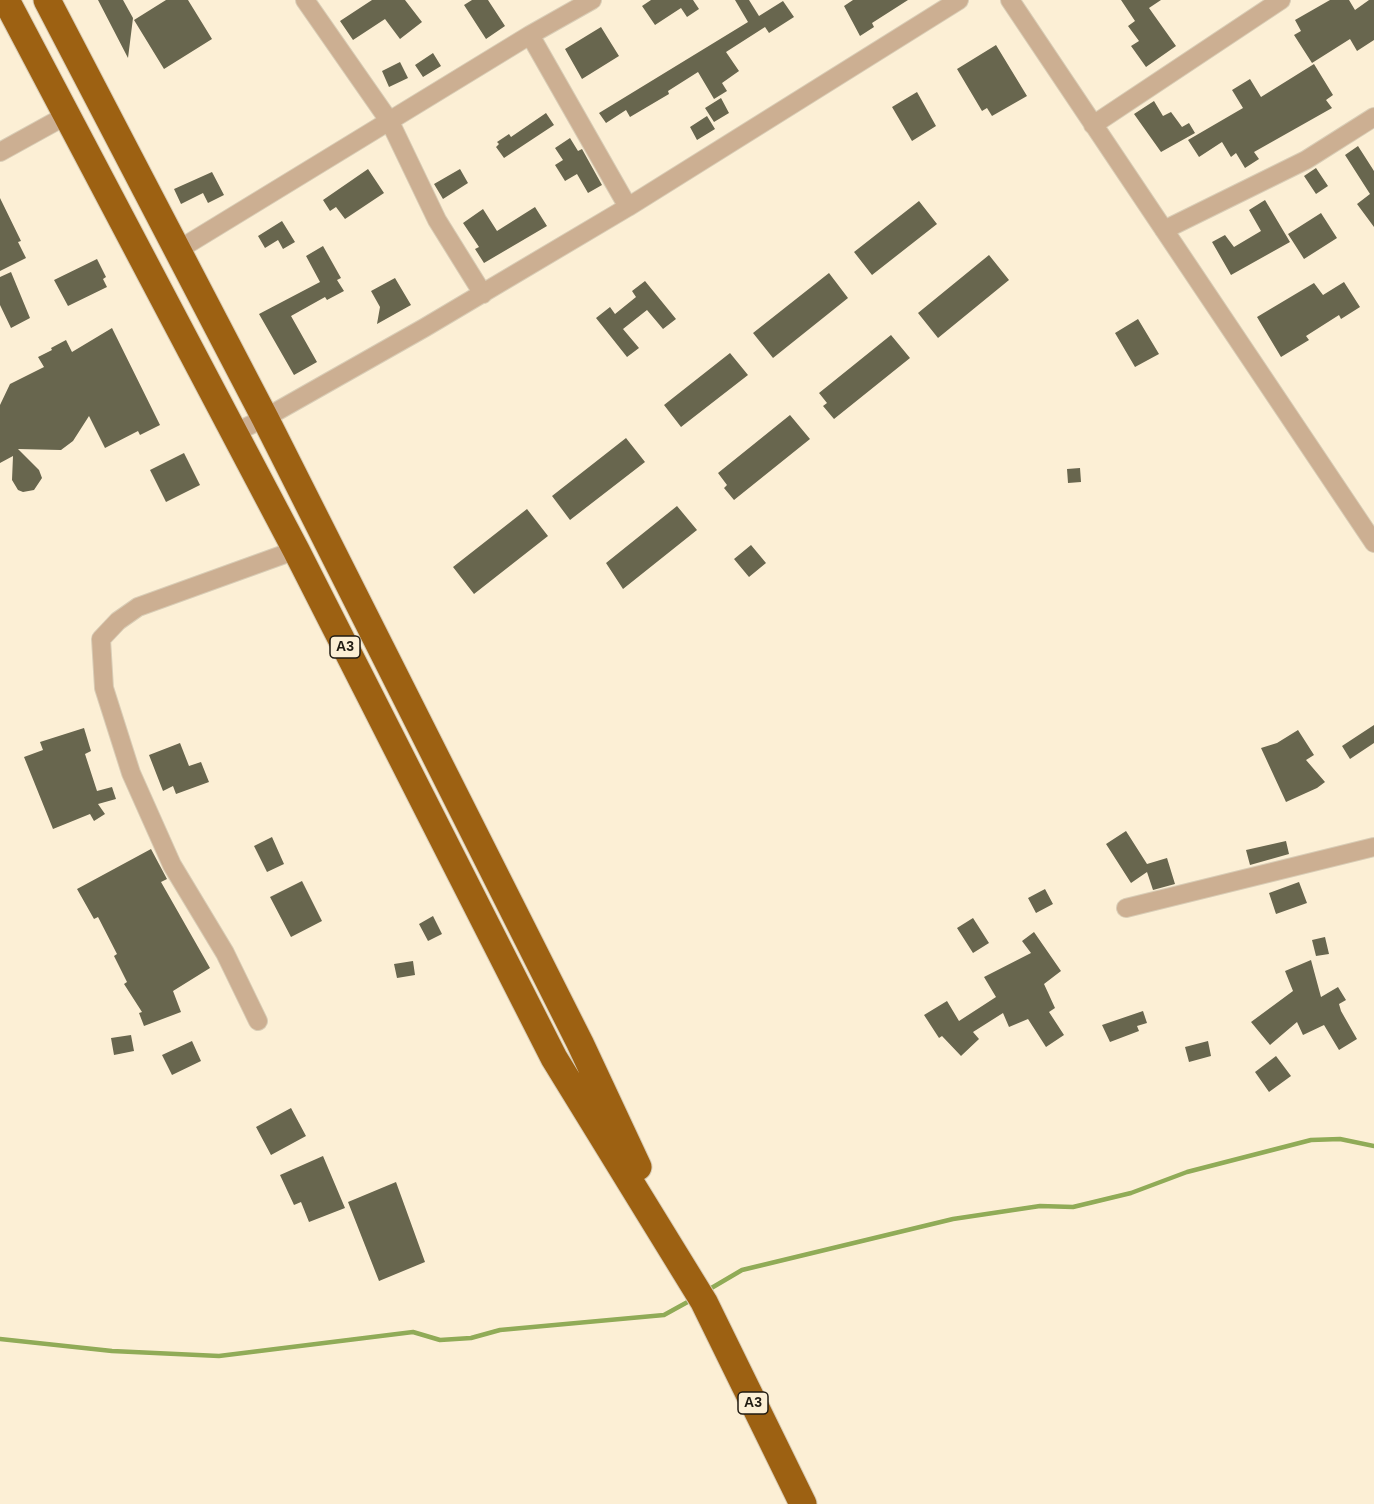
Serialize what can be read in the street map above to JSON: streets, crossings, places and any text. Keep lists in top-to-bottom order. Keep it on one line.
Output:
{"streets":{"highway":["A3"]}}
